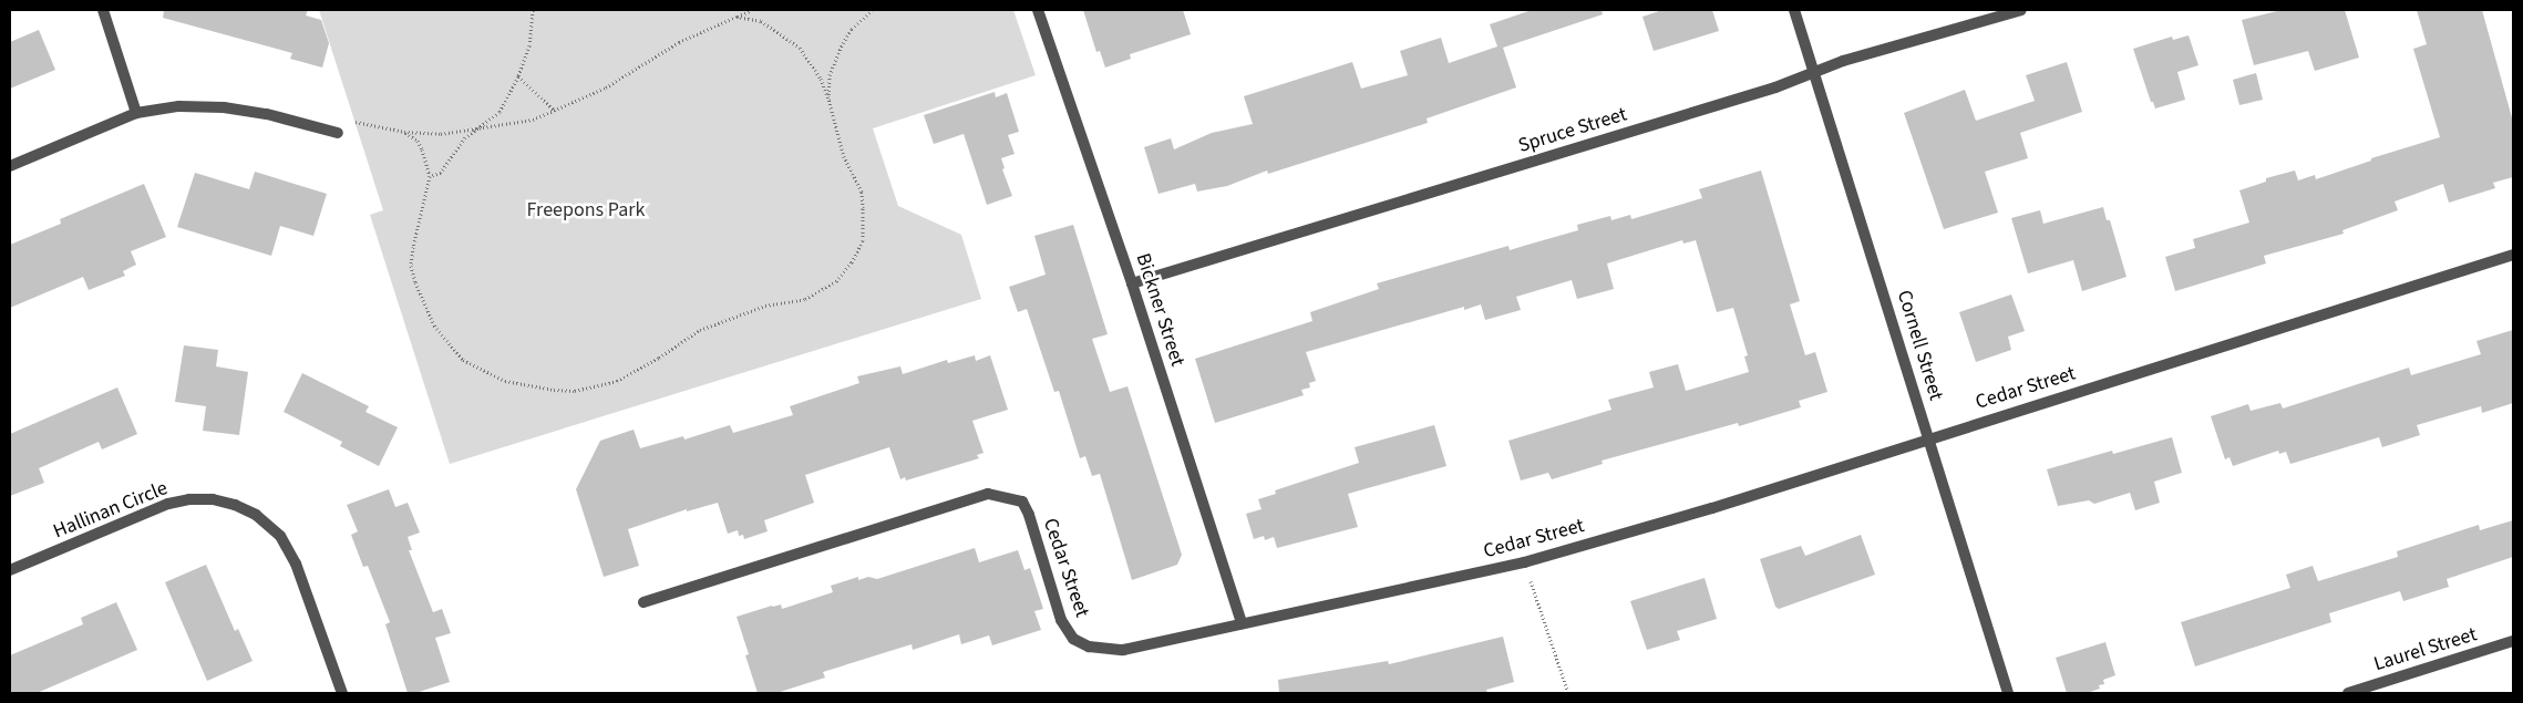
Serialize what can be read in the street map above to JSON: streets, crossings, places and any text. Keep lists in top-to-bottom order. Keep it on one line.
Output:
{"streets":{"street":["Spruce Street","Bickner Street","Cornell Street","Cedar Street","Hallinan Circle","Laurel Street"]},"crossings":[["Spruce Street","Bickner Street"],["Spruce Street","Cornell Street"],["Bickner Street","Cedar Street"],["Cornell Street","Cedar Street"]],"parks":["Freepons Park"]}
